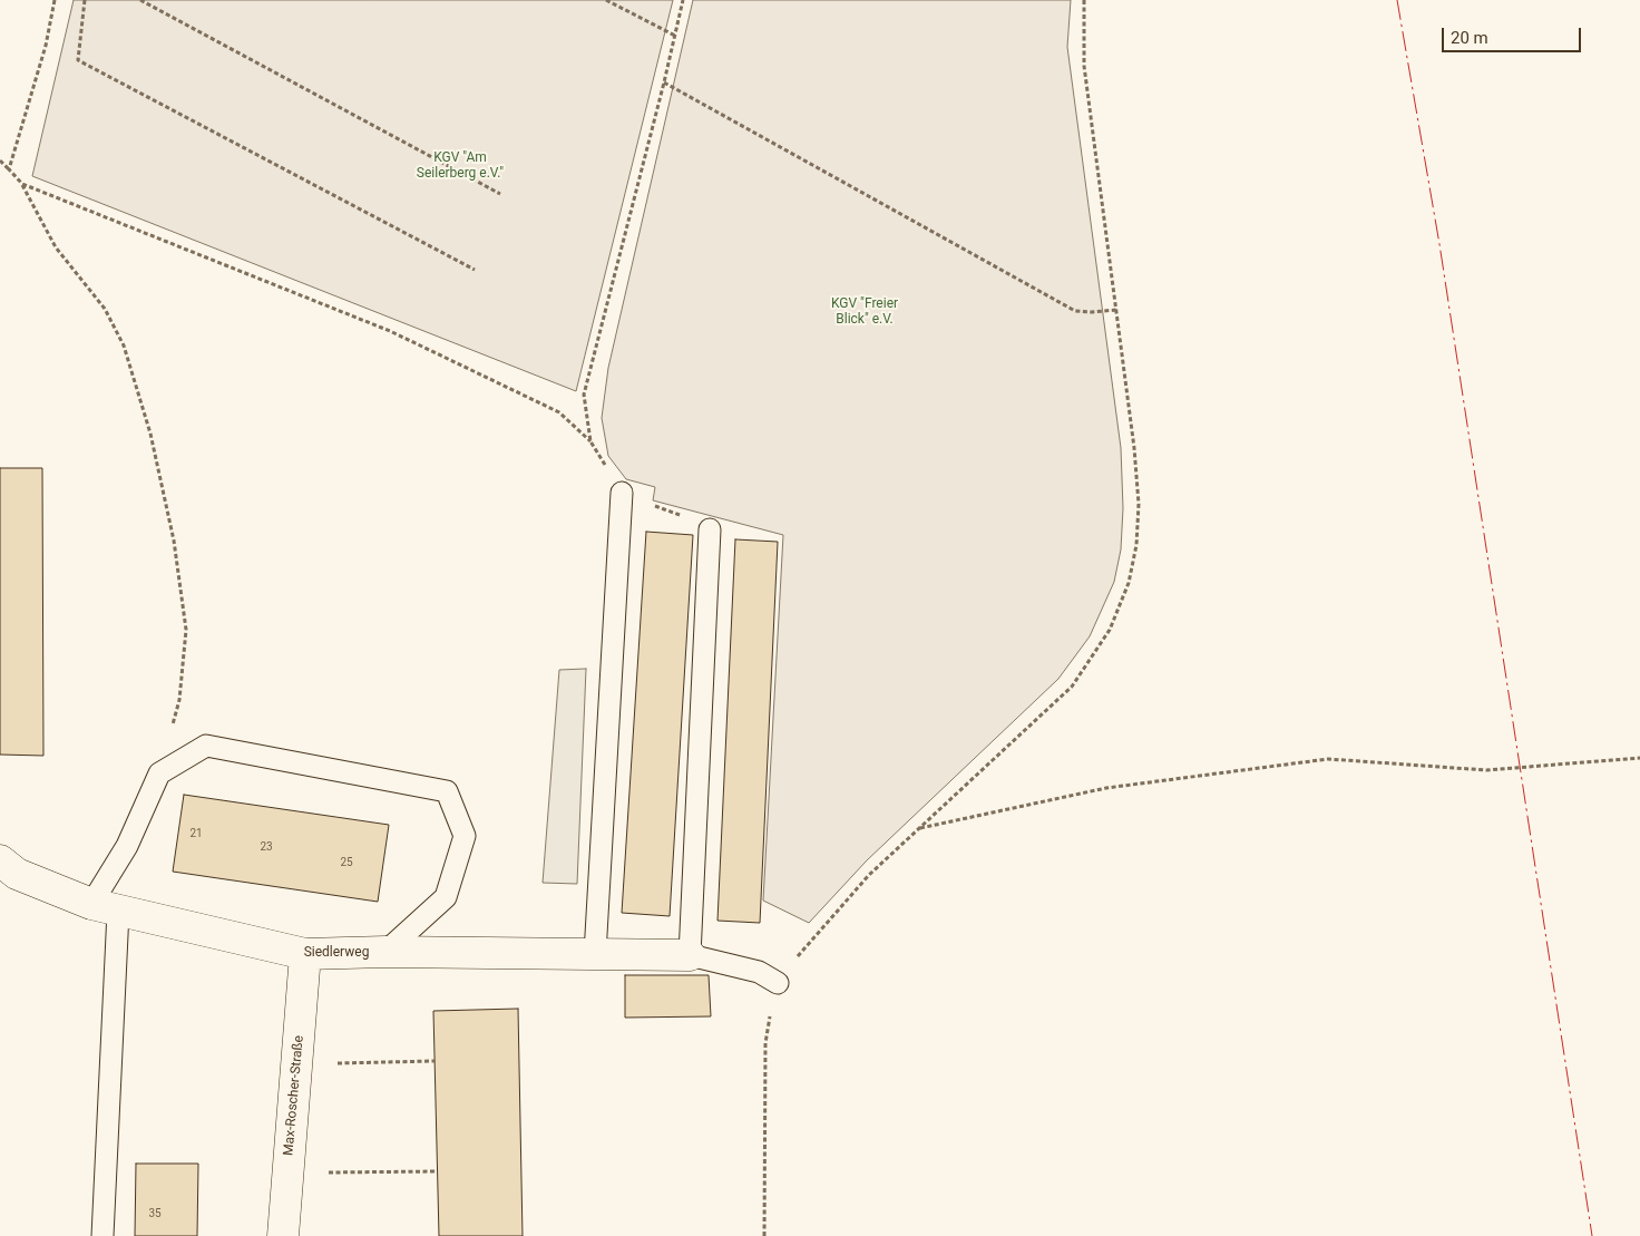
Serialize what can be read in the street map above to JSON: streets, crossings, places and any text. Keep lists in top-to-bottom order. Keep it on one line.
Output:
{"streets":{"street":["Siedlerweg","Max-Roscher-Straße"]},"crossings":[["Siedlerweg","Max-Roscher-Straße"]],"parks":["KGV \"Am Seilerberg e.V.\"","KGV \"Freier Blick\" e.V."],"house_numbers":["21","23","25","35"],"scale_bar":"20 m"}
